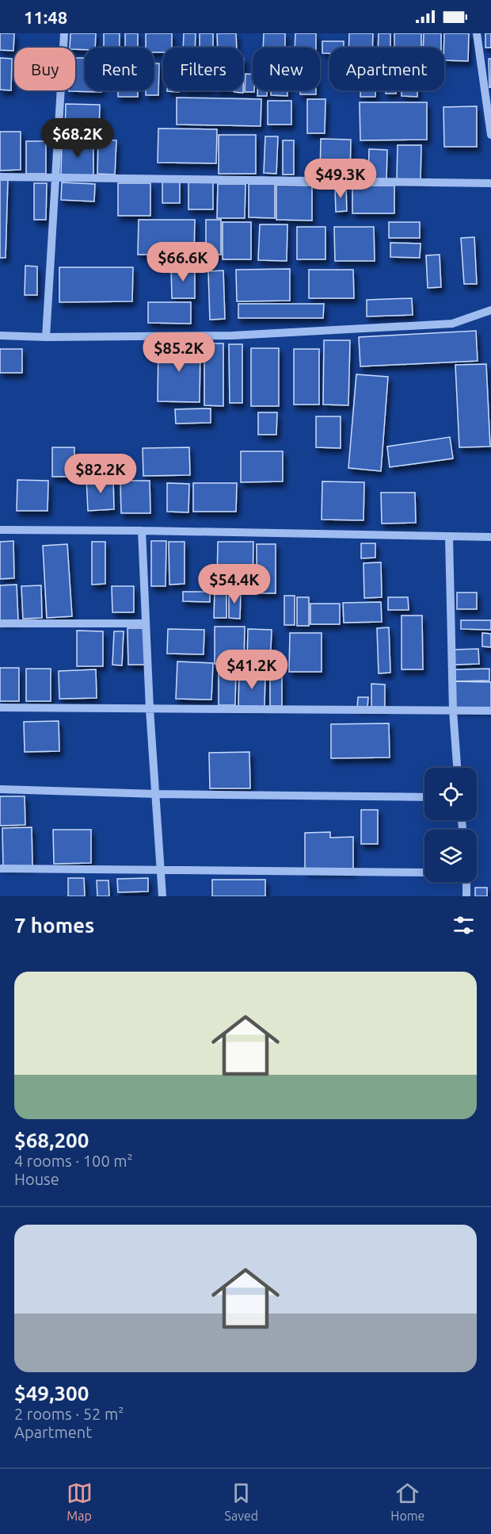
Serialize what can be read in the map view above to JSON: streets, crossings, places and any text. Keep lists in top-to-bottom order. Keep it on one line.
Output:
{"page":{"status":"11:48","chip":["Buy","Rent","Filters","New","Apartment"],"price":["$68.2K","$49.3K","$66.6K","$85.2K","$82.2K","$54.4K","$41.2K"],"heading":"7 homes","list":[{"name":"$68,200","note":"4 rooms · 100 m² · House"},{"name":"$49,300","note":"2 rooms · 52 m² · Apartment"}],"tabs":["Map","Saved","Home"]}}
